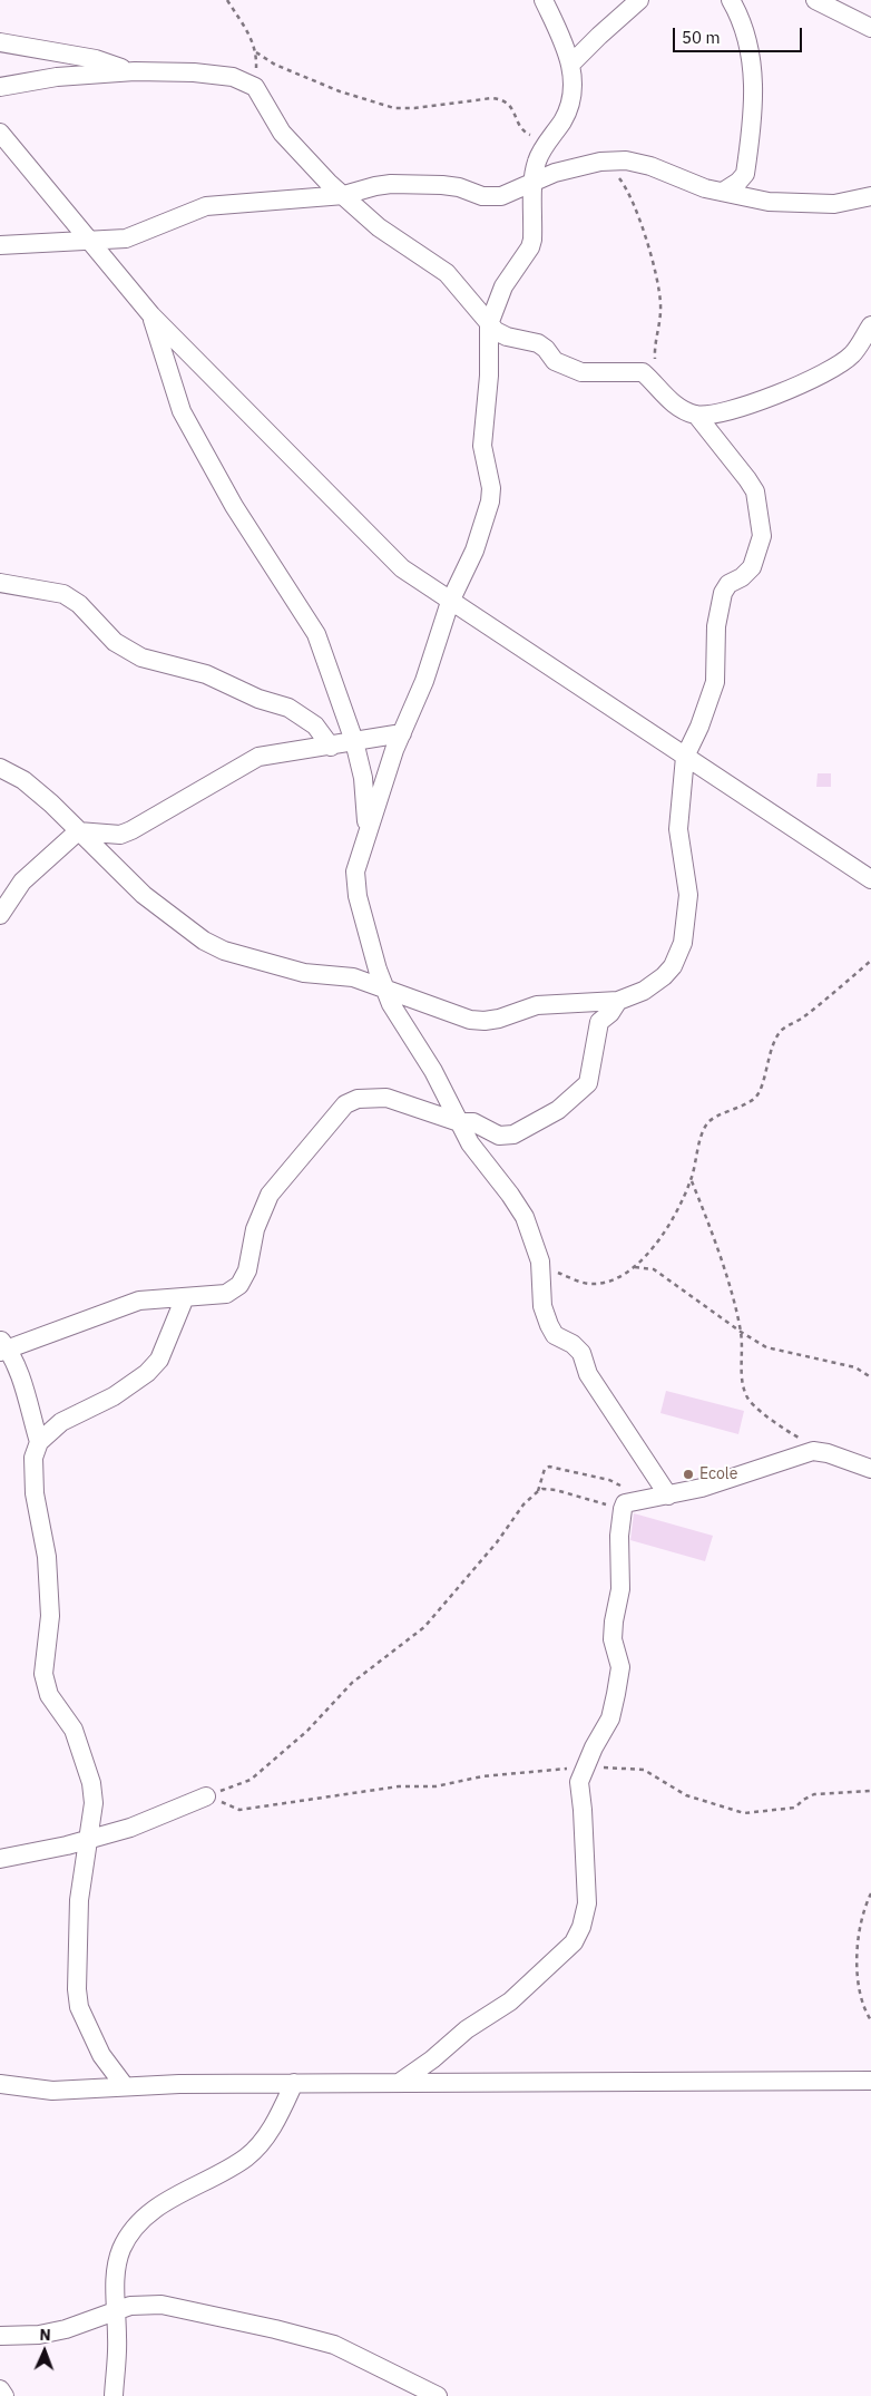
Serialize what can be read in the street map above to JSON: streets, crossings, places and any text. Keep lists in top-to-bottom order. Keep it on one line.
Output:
{"places":["Ecole"],"scale_bar":"50 m","north":"top"}
